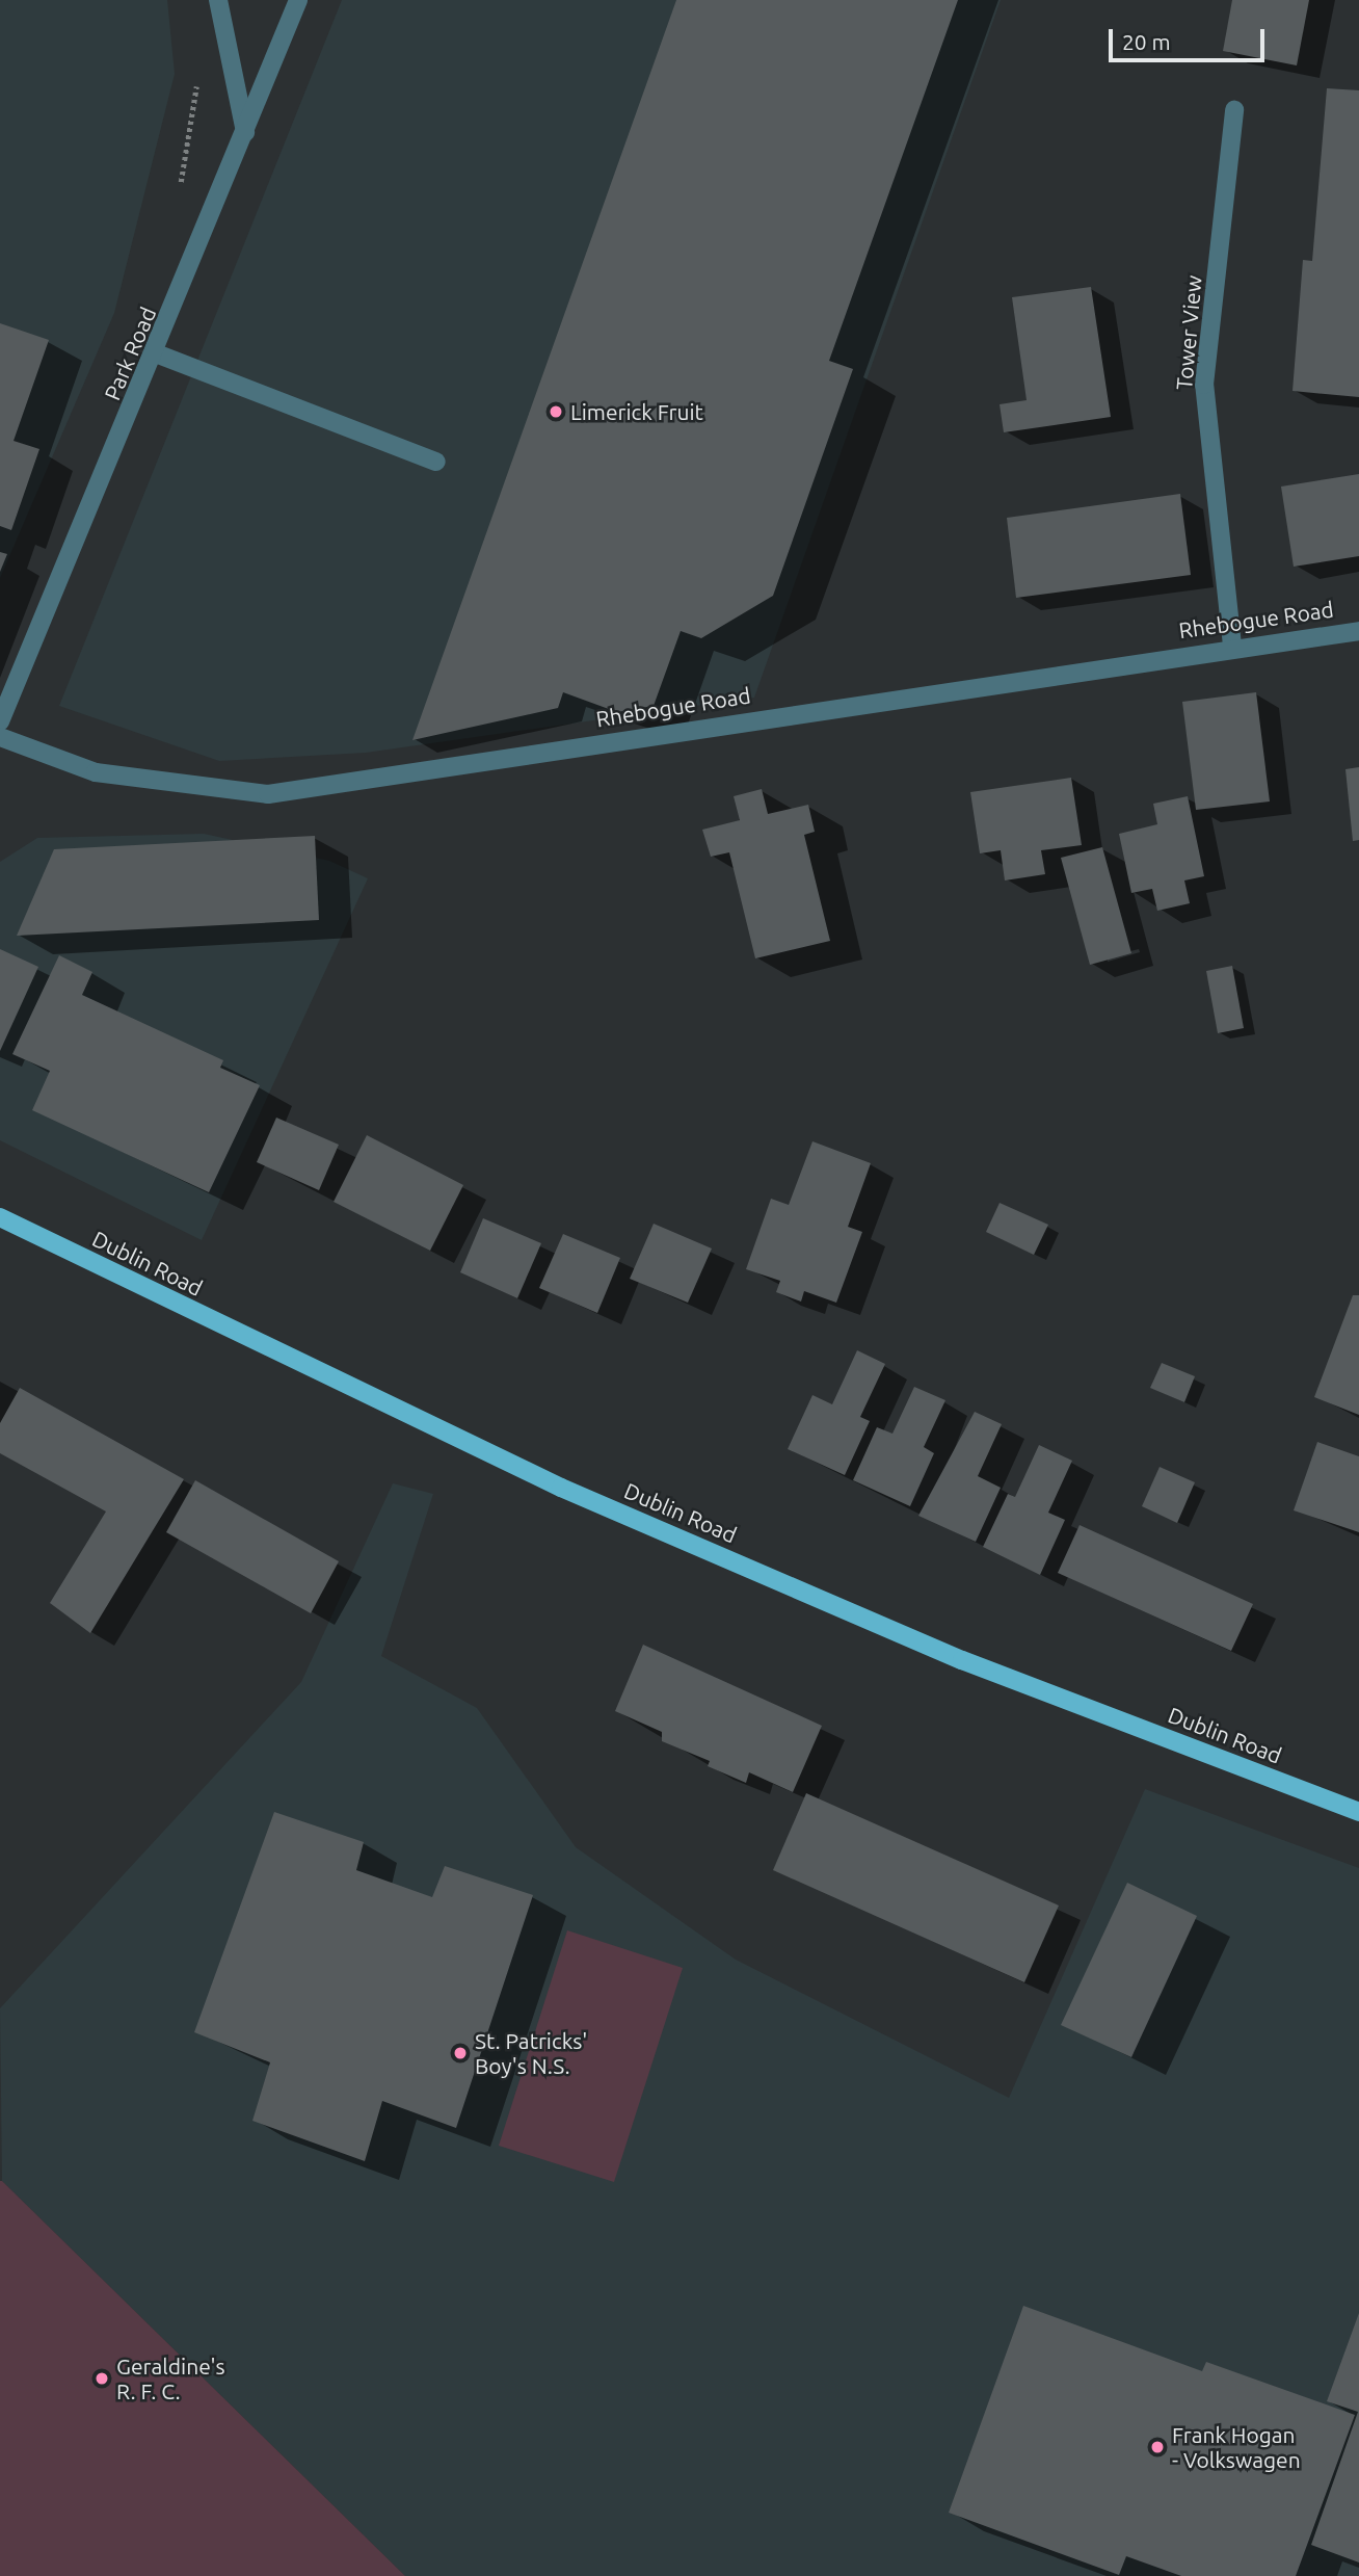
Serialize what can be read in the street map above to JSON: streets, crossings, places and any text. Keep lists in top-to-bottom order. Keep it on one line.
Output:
{"streets":{"main road":["Dublin Road"],"street":["Tower View","Park Road","Rhebogue Road"]},"crossings":[["Tower View","Rhebogue Road"]],"places":["Limerick Fruit","St. Patricks' Boy's N.S.","Geraldine's R. F. C.","Frank Hogan - Volkswagen"],"scale_bar":"20 m"}
